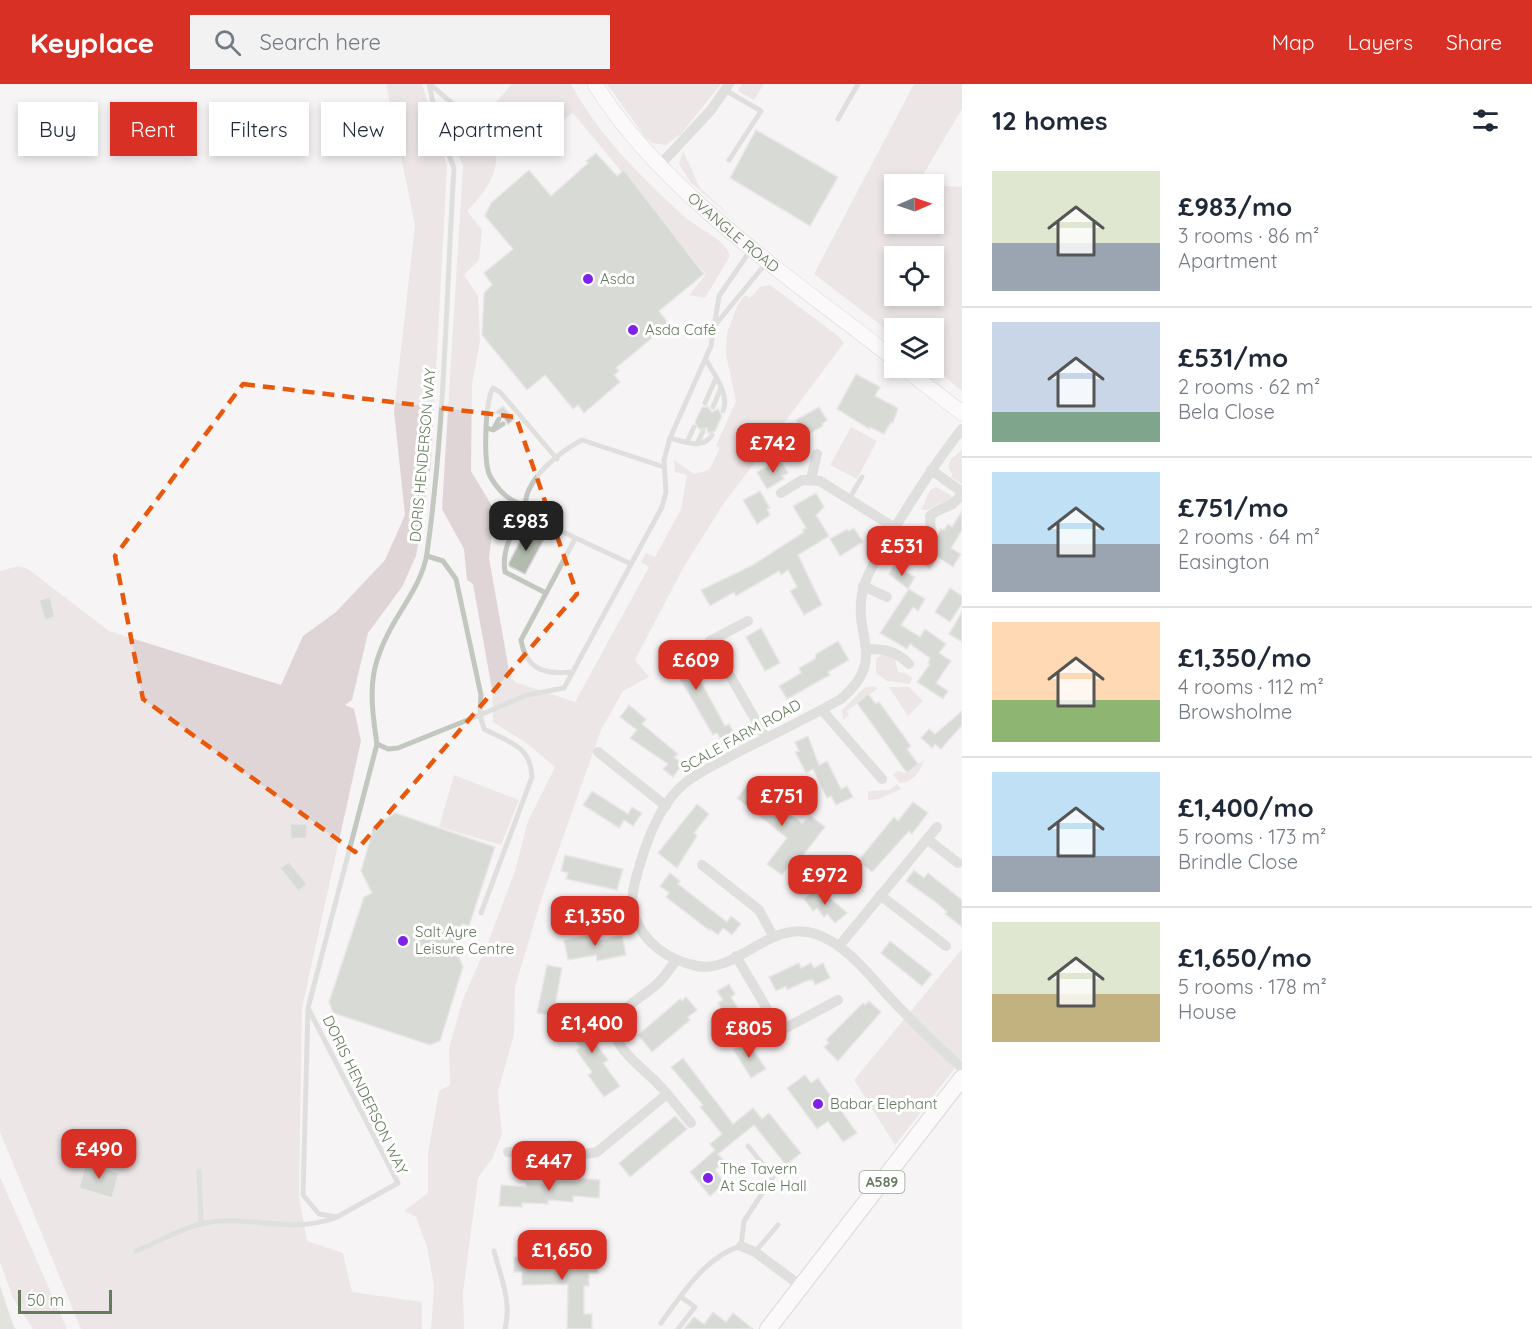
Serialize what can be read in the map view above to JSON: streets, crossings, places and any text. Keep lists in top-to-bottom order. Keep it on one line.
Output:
{"streets":{"main road":["OVANGLE ROAD","A589"],"street":["SCALE FARM ROAD"],"lane":["DORIS HENDERSON WAY"]},"places":["Asda","Asda Café","Salt Ayre Leisure Centre","Babar Elephant","The Tavern At Scale Hall"],"scale_bar":"50 m","north":"right","page":{"header":"Keyplace","search":"Search here","nav":["Map","Layers","Share"],"heading":"12 homes","chip":["Buy","Rent","Filters","New","Apartment"],"list":[{"name":"£983/mo","note":"3 rooms · 86 m² · Apartment"},{"name":"£531/mo","note":"2 rooms · 62 m² · Bela Close"},{"name":"£751/mo","note":"2 rooms · 64 m² · Easington"},{"name":"£1,350/mo","note":"4 rooms · 112 m² · Browsholme"},{"name":"£1,400/mo","note":"5 rooms · 173 m² · Brindle Close"},{"name":"£1,650/mo","note":"5 rooms · 178 m² · House"}],"price":["£742","£983","£531","£609","£751","£972","£1,350","£1,400","£805","£490","£447","£1,650"],"scale":"50 m"}}
